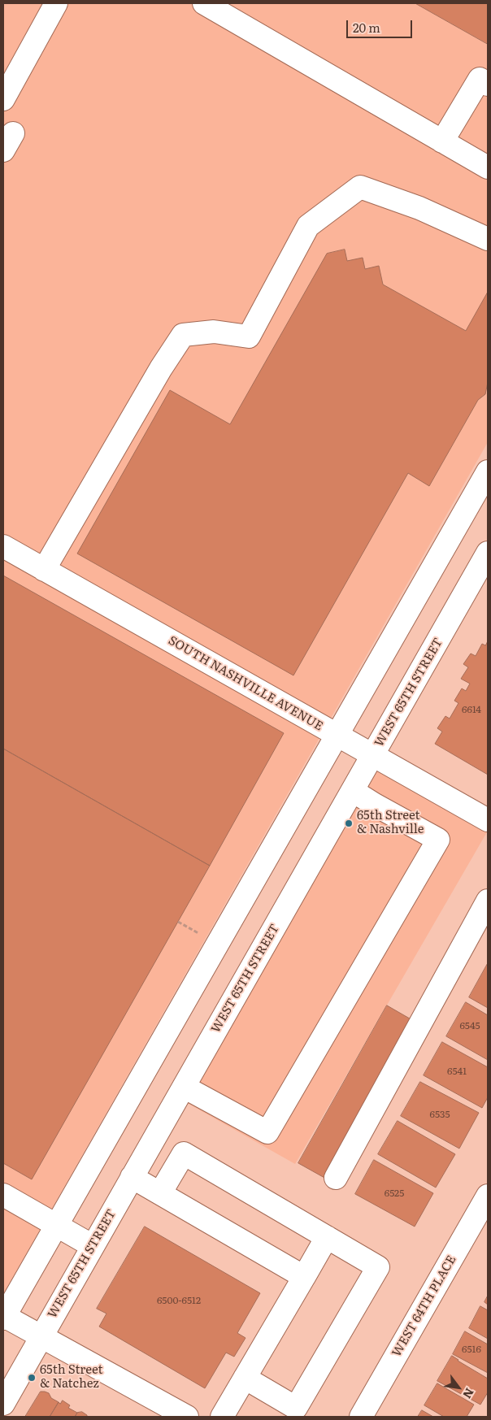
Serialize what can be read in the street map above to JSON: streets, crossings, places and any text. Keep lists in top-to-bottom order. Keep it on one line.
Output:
{"streets":{"street":["SOUTH NASHVILLE AVENUE","WEST 65TH STREET","WEST 64TH PLACE"]},"crossings":[["SOUTH NASHVILLE AVENUE","WEST 65TH STREET"]],"places":["65th Street & Nashville","65th Street & Natchez"],"house_numbers":["6614","6545","6541","6535","6525","6500-6512","6516"],"scale_bar":"20 m","north":"bottom right"}
